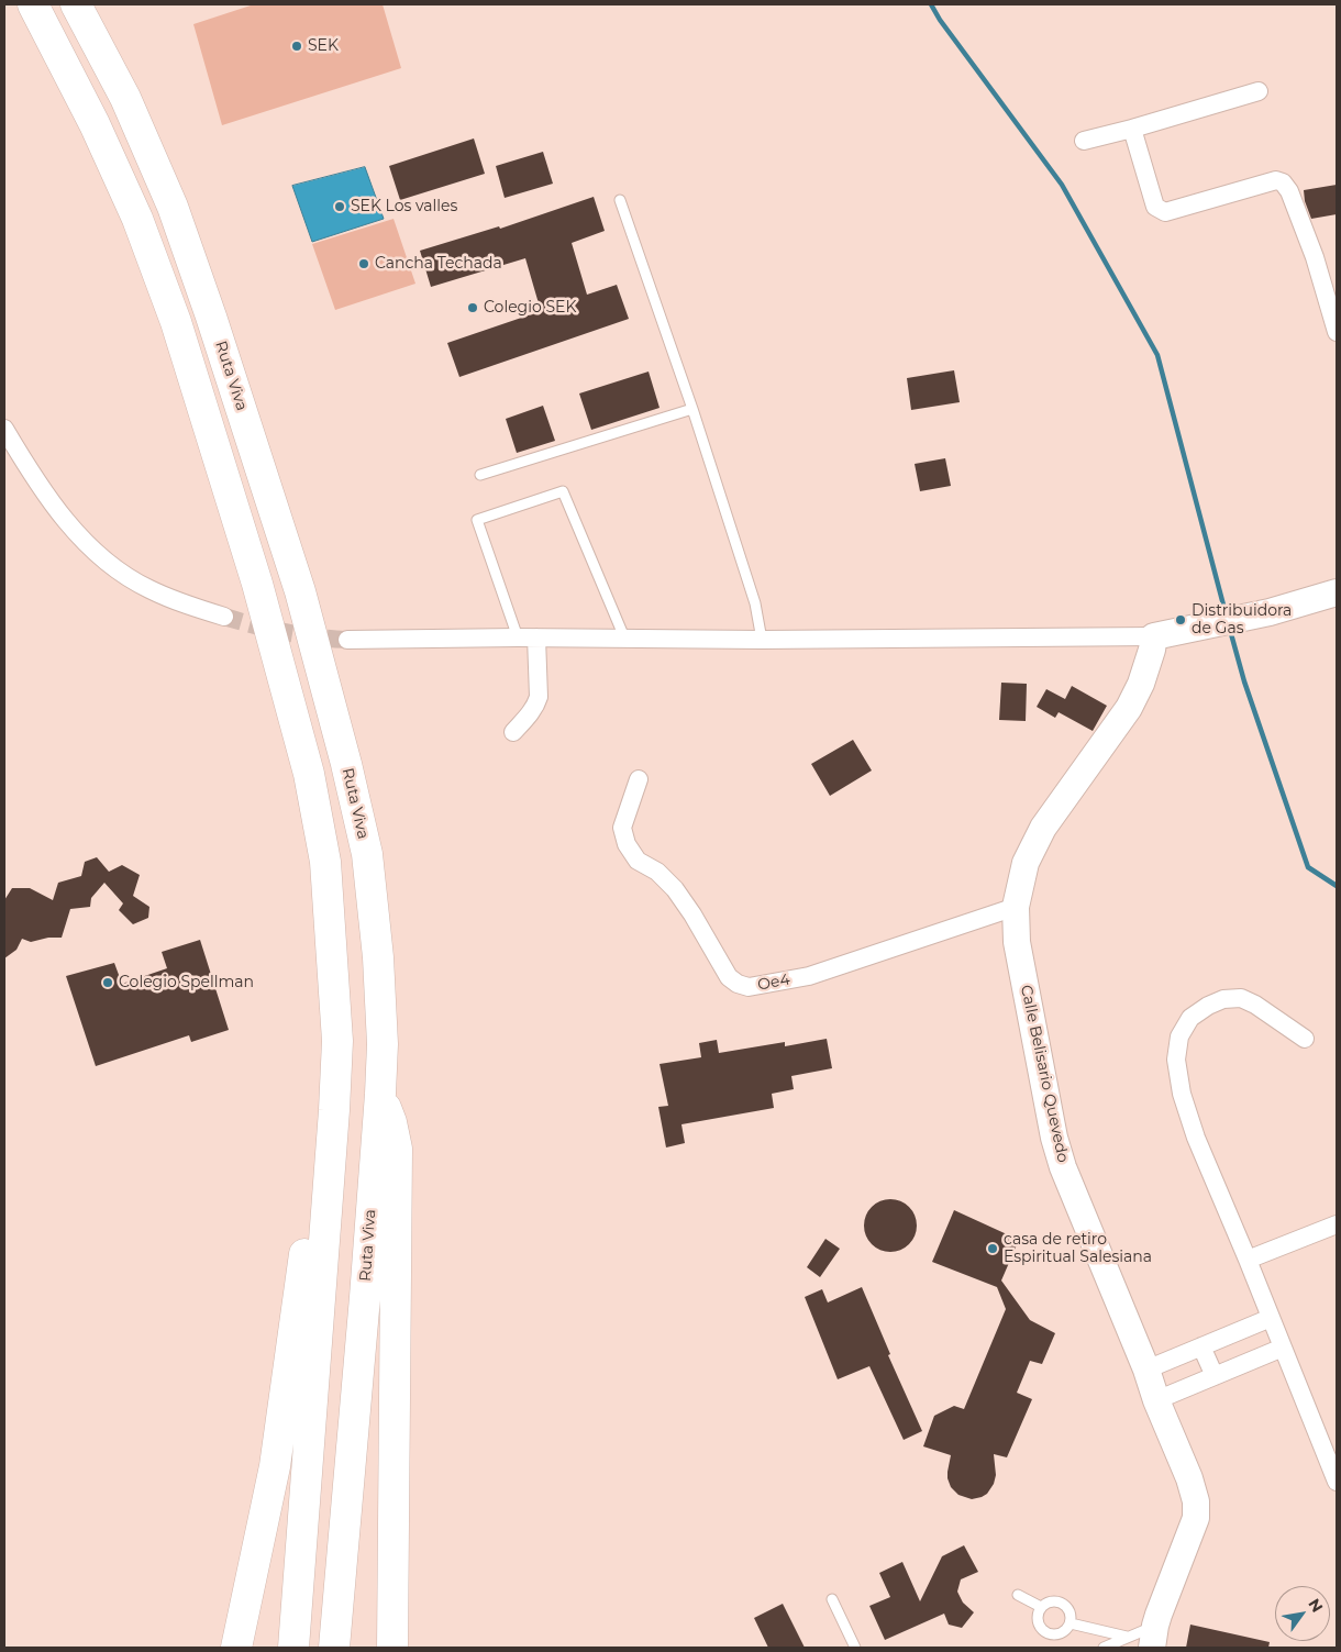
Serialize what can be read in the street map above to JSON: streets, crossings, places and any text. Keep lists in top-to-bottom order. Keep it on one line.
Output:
{"streets":{"highway":["Ruta Viva"],"street":["Oe4","Calle Belisario Quevedo"]},"crossings":[["Oe4","Calle Belisario Quevedo"]],"places":["SEK","SEK Los valles","Cancha Techada","Colegio SEK","Distribuidora de Gas","Colegio Spellman","casa de retiro Espiritual Salesiana"],"north":"top right"}
